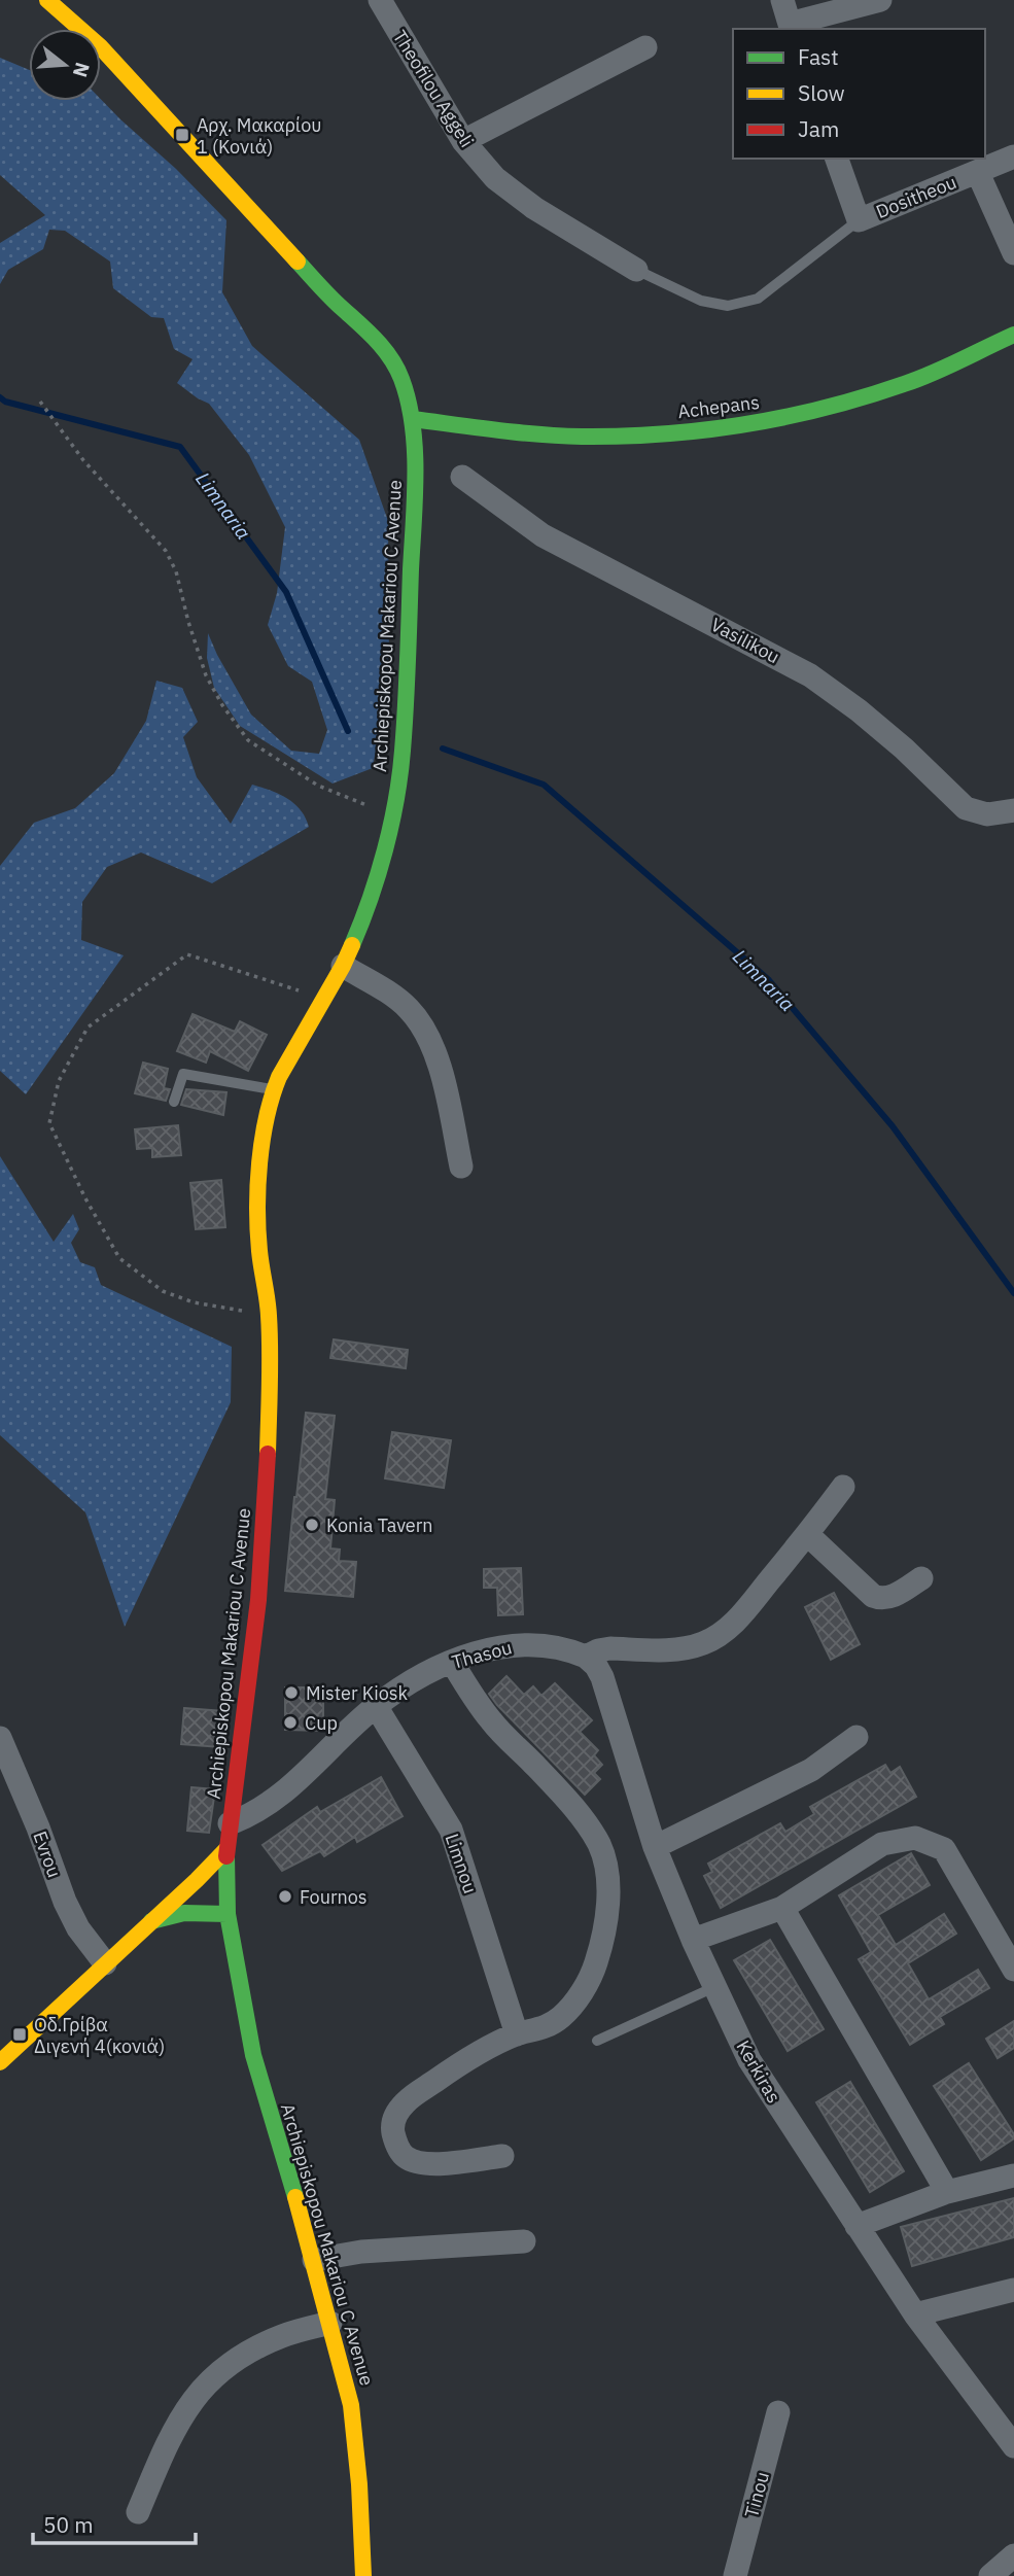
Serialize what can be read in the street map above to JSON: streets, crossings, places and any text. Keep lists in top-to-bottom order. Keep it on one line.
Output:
{"streets":{"main road":["Achepans","Archiepiskopou Makariou C Avenue"],"street":["Theofilou Aggeli","Dositheou","Vasilikou","Thasou","Evrou","Limnou","Kerkiras","Tinou"]},"crossings":[["Achepans","Archiepiskopou Makariou C Avenue"],["Archiepiskopou Makariou C Avenue","Thasou"],["Thasou","Limnou"],["Thasou","Kerkiras"]],"water":["Limnaria"],"places":{"transit":["Αρχ. Μακαρίου 1 (Κονιά)","Οδ.Γρίβα Διγενή 4(κονιά)"],"other":["Konia Tavern","Mister Kiosk","Cup","Fournos"]},"legend":["Fast","Slow","Jam"],"scale_bar":"50 m","north":"right"}
